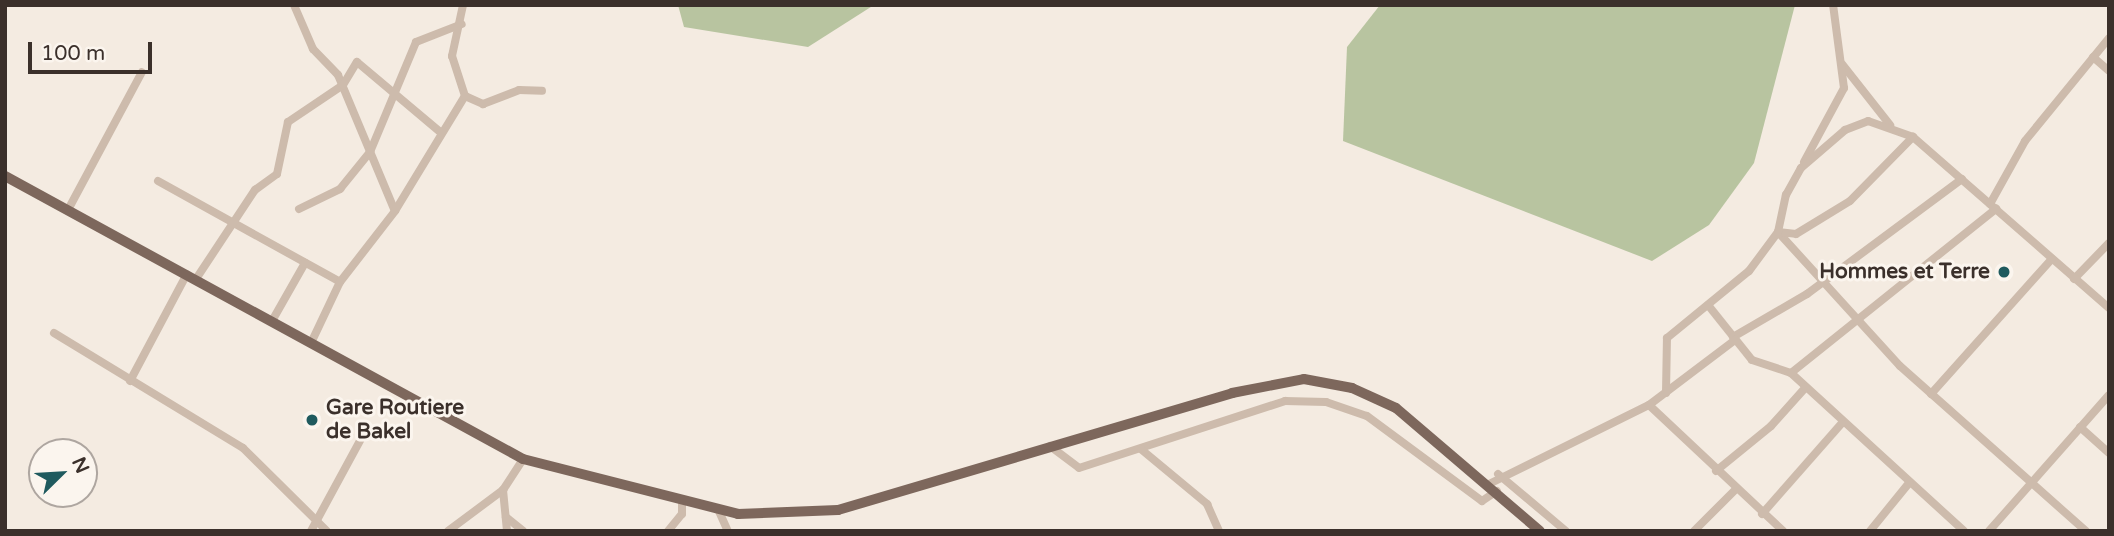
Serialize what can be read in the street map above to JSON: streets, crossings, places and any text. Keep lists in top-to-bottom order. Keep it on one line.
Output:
{"places":["Hommes et Terre","Gare Routiere de Bakel"],"scale_bar":"100 m","north":"top right"}
